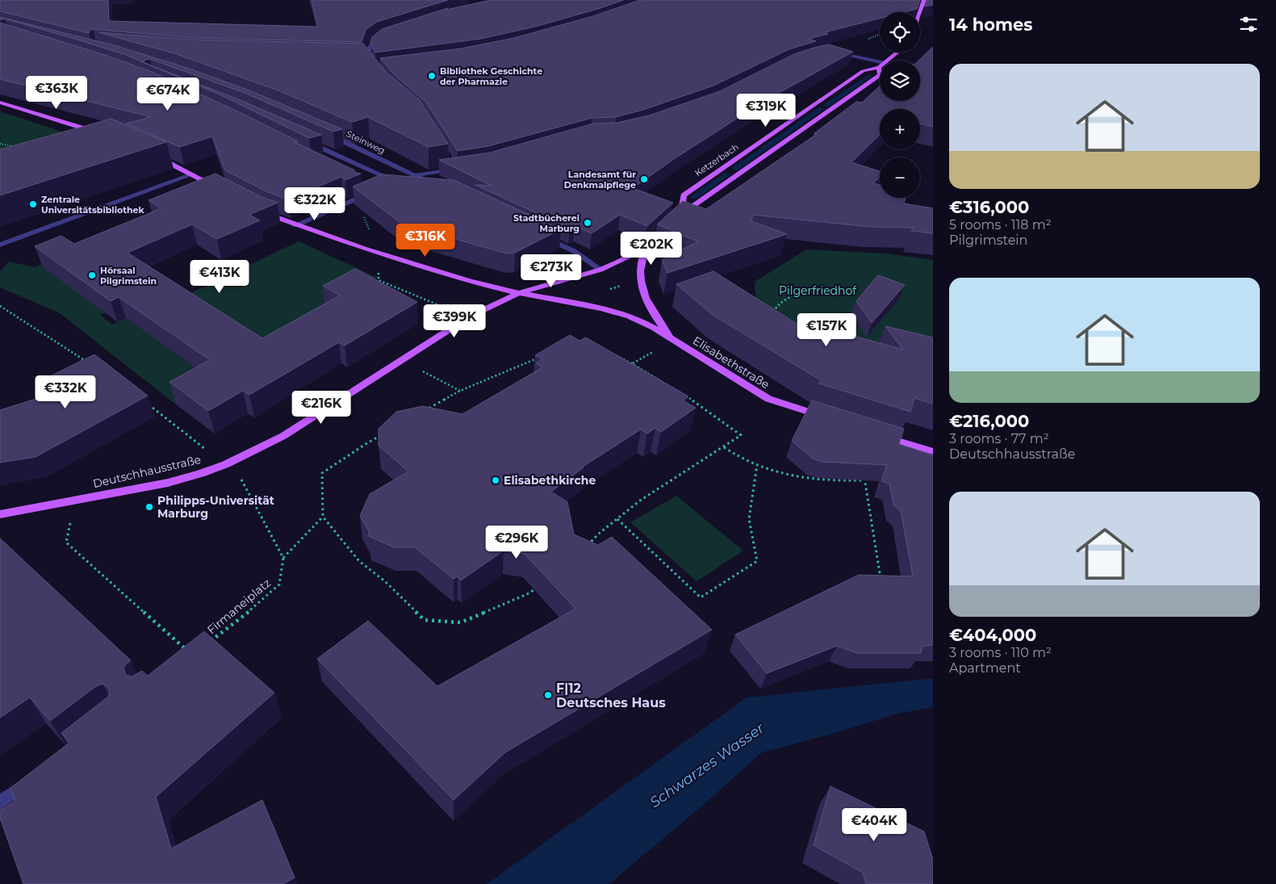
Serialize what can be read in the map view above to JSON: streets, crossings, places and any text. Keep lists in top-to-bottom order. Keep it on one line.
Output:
{"streets":{"main road":["Ketzerbach","Elisabethstraße","Deutschhausstraße"],"street":["Steinweg"],"path":["Firmaneiplatz"]},"crossings":[["Ketzerbach","Elisabethstraße"],["Ketzerbach","Deutschhausstraße"],["Elisabethstraße","Deutschhausstraße"]],"water":["Schwarzes Wasser"],"parks":["Pilgerfriedhof"],"places":["Bibliothek Geschichte der Pharmazie","Landesamt für Denkmalpflege","Zentrale Universitätsbibliothek","Stadtbücherei Marburg","Hörsaal Pilgrimstein","Elisabethkirche","Philipps-Universität Marburg","F|12 Deutsches Haus"],"page":{"heading":"14 homes","map_buttons":["+","−"],"list":[{"name":"€316,000","note":"5 rooms · 118 m² · Pilgrimstein"},{"name":"€216,000","note":"3 rooms · 77 m² · Deutschhausstraße"},{"name":"€404,000","note":"3 rooms · 110 m² · Apartment"}],"price":["€363K","€674K","€319K","€322K","€316K","€202K","€273K","€413K","€399K","€157K","€332K","€216K","€296K","€404K"]}}
